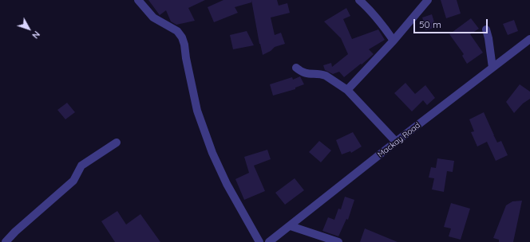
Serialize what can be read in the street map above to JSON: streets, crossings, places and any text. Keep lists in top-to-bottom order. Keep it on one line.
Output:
{"streets":{"street":["Mackay Road"]},"scale_bar":"50 m","north":"bottom right"}
